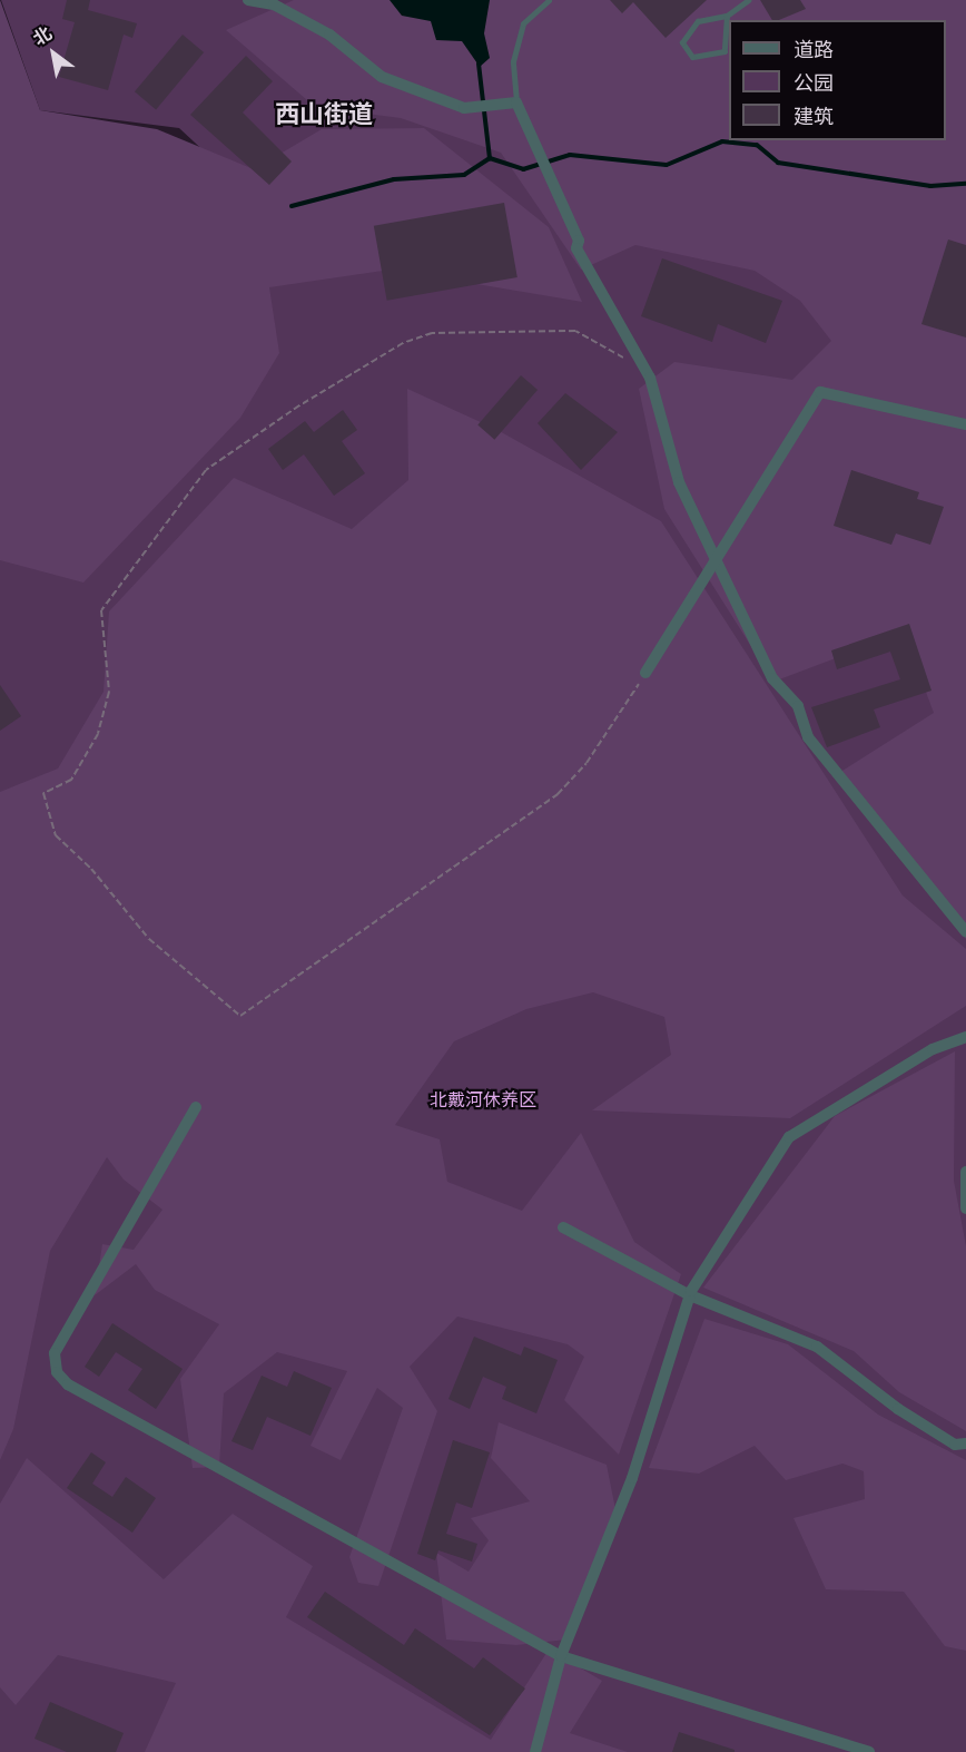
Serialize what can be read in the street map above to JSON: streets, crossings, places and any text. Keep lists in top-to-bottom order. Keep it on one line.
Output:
{"districts":["西山街道"],"parks":["北戴河休养区"],"legend":["道路","公园","建筑"],"north":"top left"}
